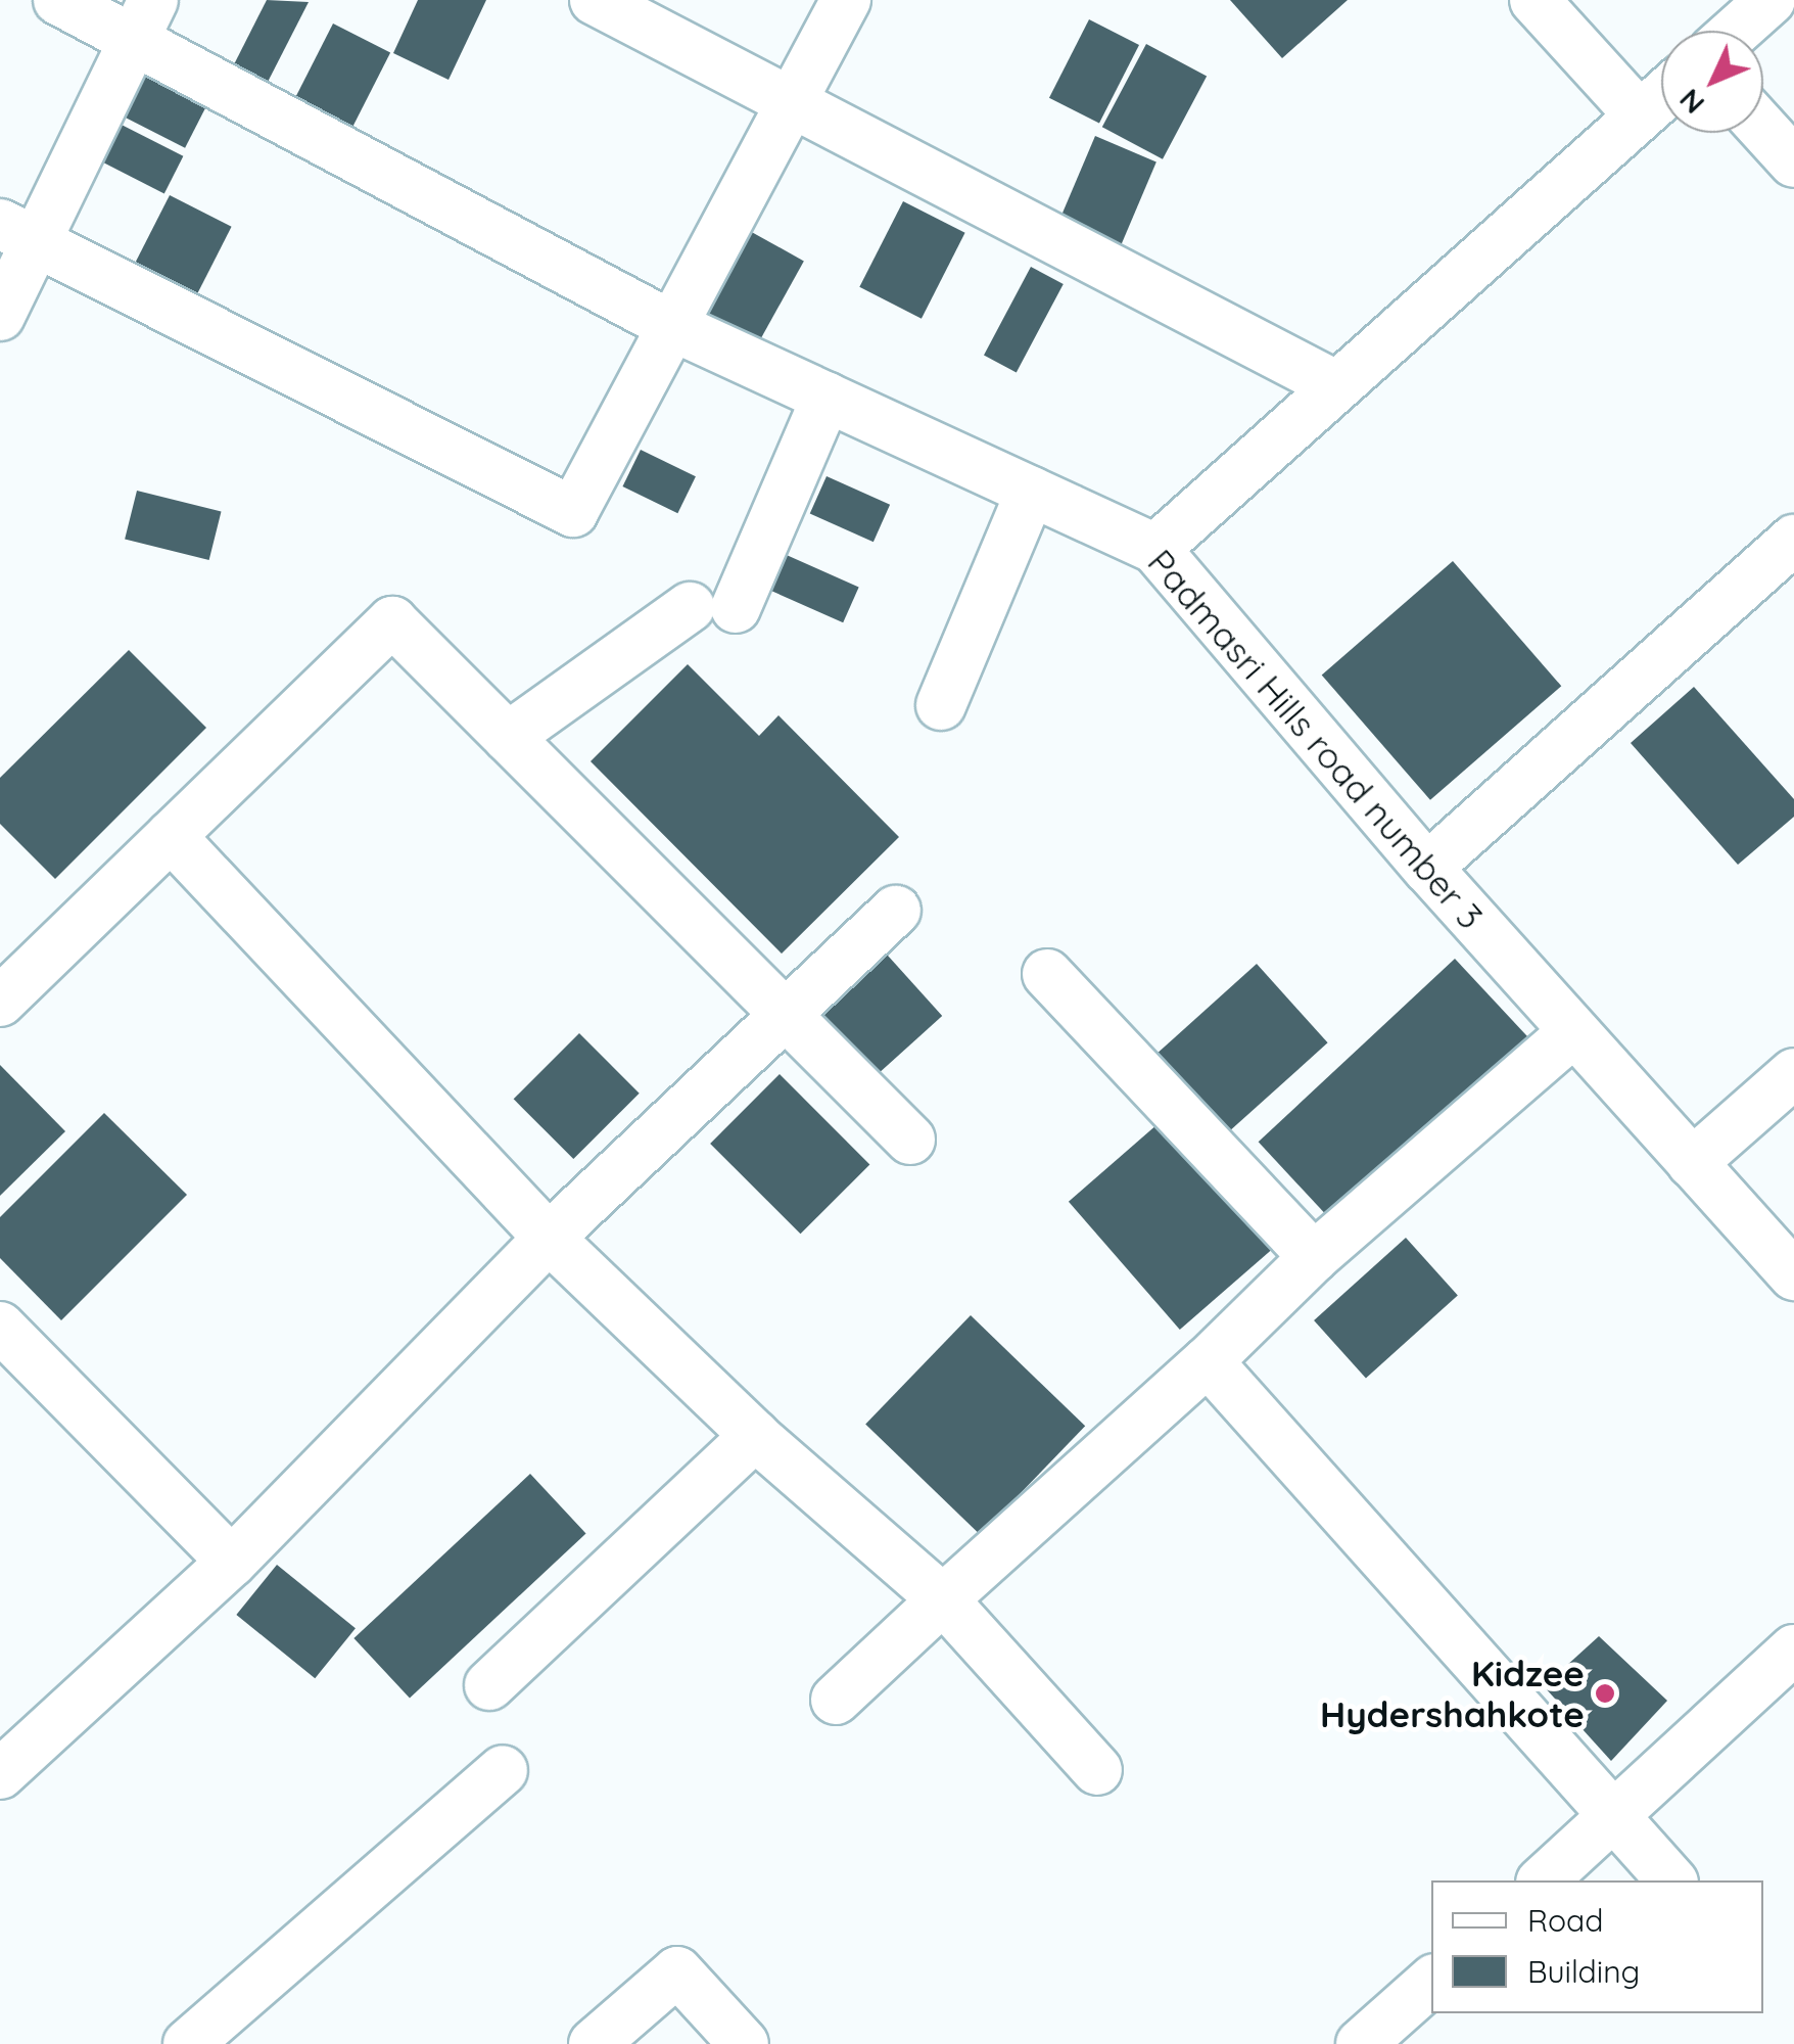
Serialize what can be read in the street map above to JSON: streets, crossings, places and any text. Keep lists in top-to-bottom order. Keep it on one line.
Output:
{"streets":{"street":["Padmasri Hills road number 3"]},"places":["Kidzee Hydershahkote"],"legend":["Road","Building"],"north":"bottom left"}
